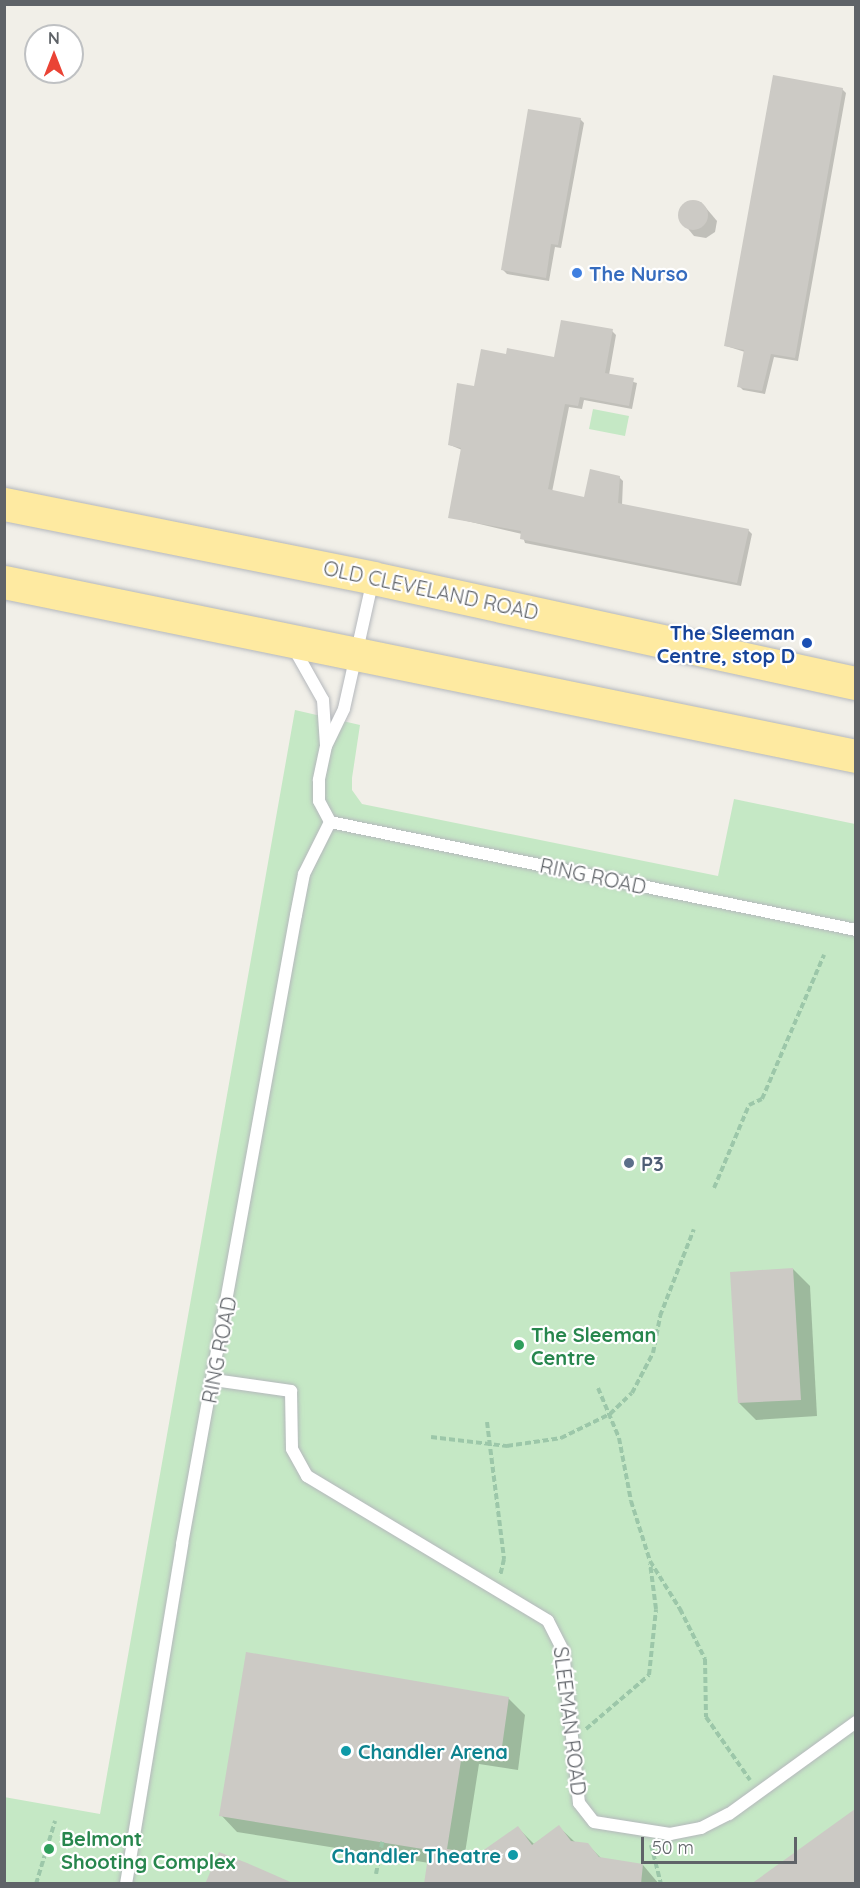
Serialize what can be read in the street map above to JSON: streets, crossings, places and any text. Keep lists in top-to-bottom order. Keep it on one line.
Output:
{"streets":{"highway":["OLD CLEVELAND ROAD"],"lane":["RING ROAD","SLEEMAN ROAD"]},"crossings":[["RING ROAD","SLEEMAN ROAD"]],"places":["The Nurso","The Sleeman Centre, stop D","P3","The Sleeman Centre","Chandler Arena","Belmont Shooting Complex","Chandler Theatre"],"scale_bar":"50 m","north":"top"}
